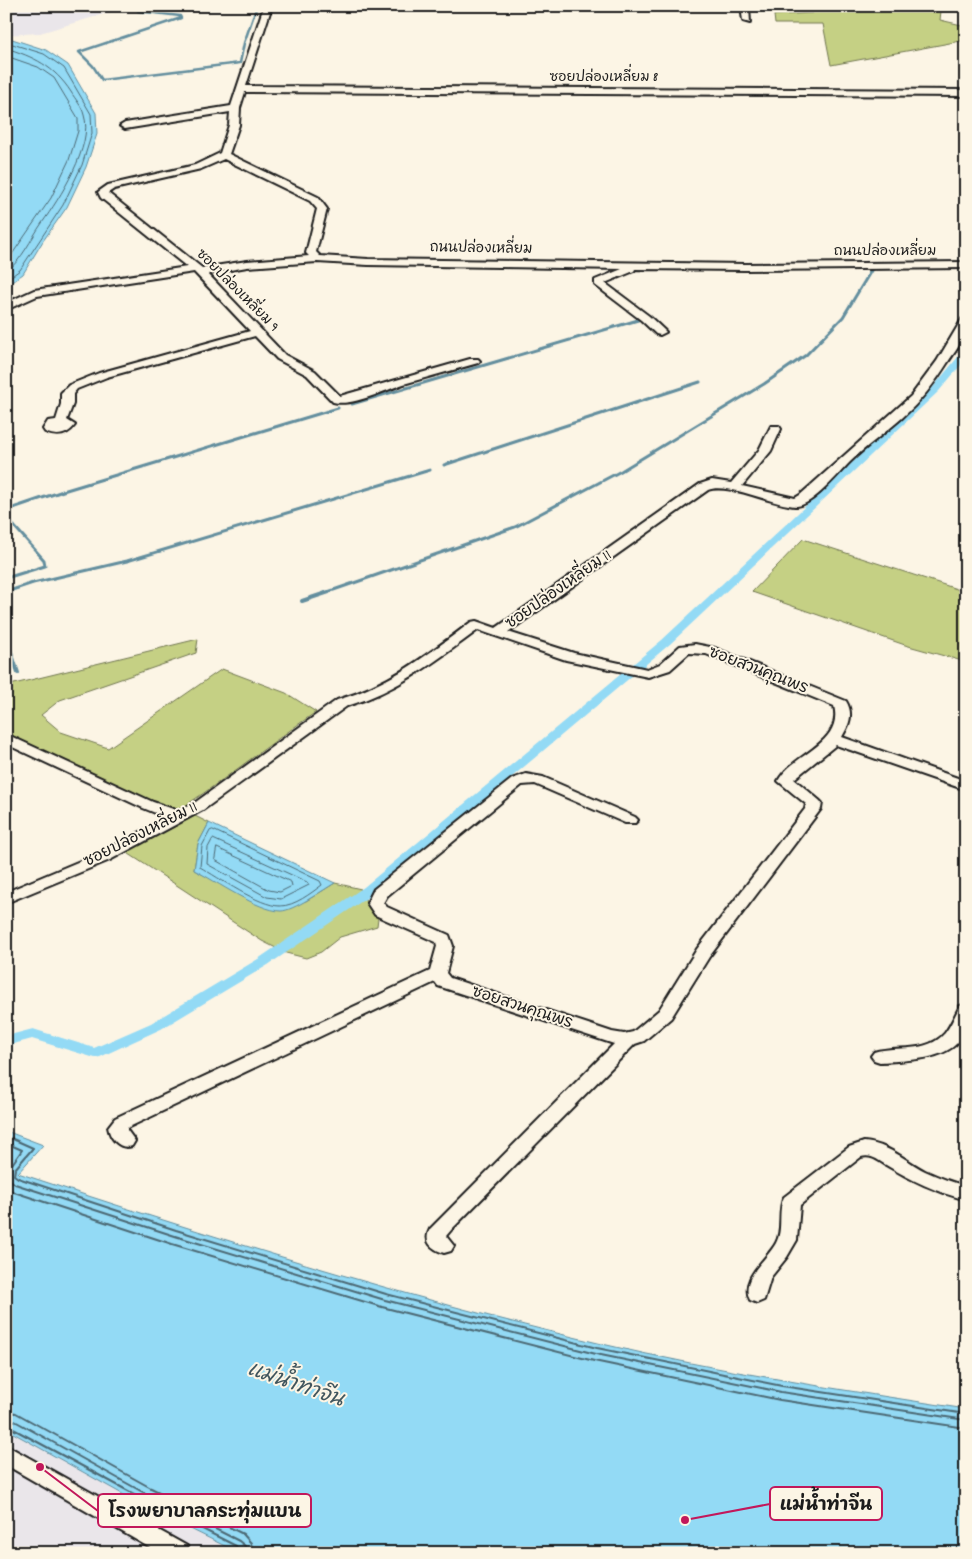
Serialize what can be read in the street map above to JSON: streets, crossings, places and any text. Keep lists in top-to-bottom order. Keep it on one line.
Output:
{"streets":{"street":["ซอยปล่องเหลี่ยม 8","ถนนปล่องเหลี่ยม","ซอยปล่องเหลี่ยม 9","ซอยปล่องเหลี่ยม 11","ซอยสวนคุณพร"]},"crossings":[["ถนนปล่องเหลี่ยม","ซอยปล่องเหลี่ยม 9"],["ซอยปล่องเหลี่ยม 11","ซอยสวนคุณพร"]],"water":["แม่น้ำท่าจีน"],"places":["โรงพยาบาลกระทุ่มแบน","แม่น้ำท่าจีน"]}
